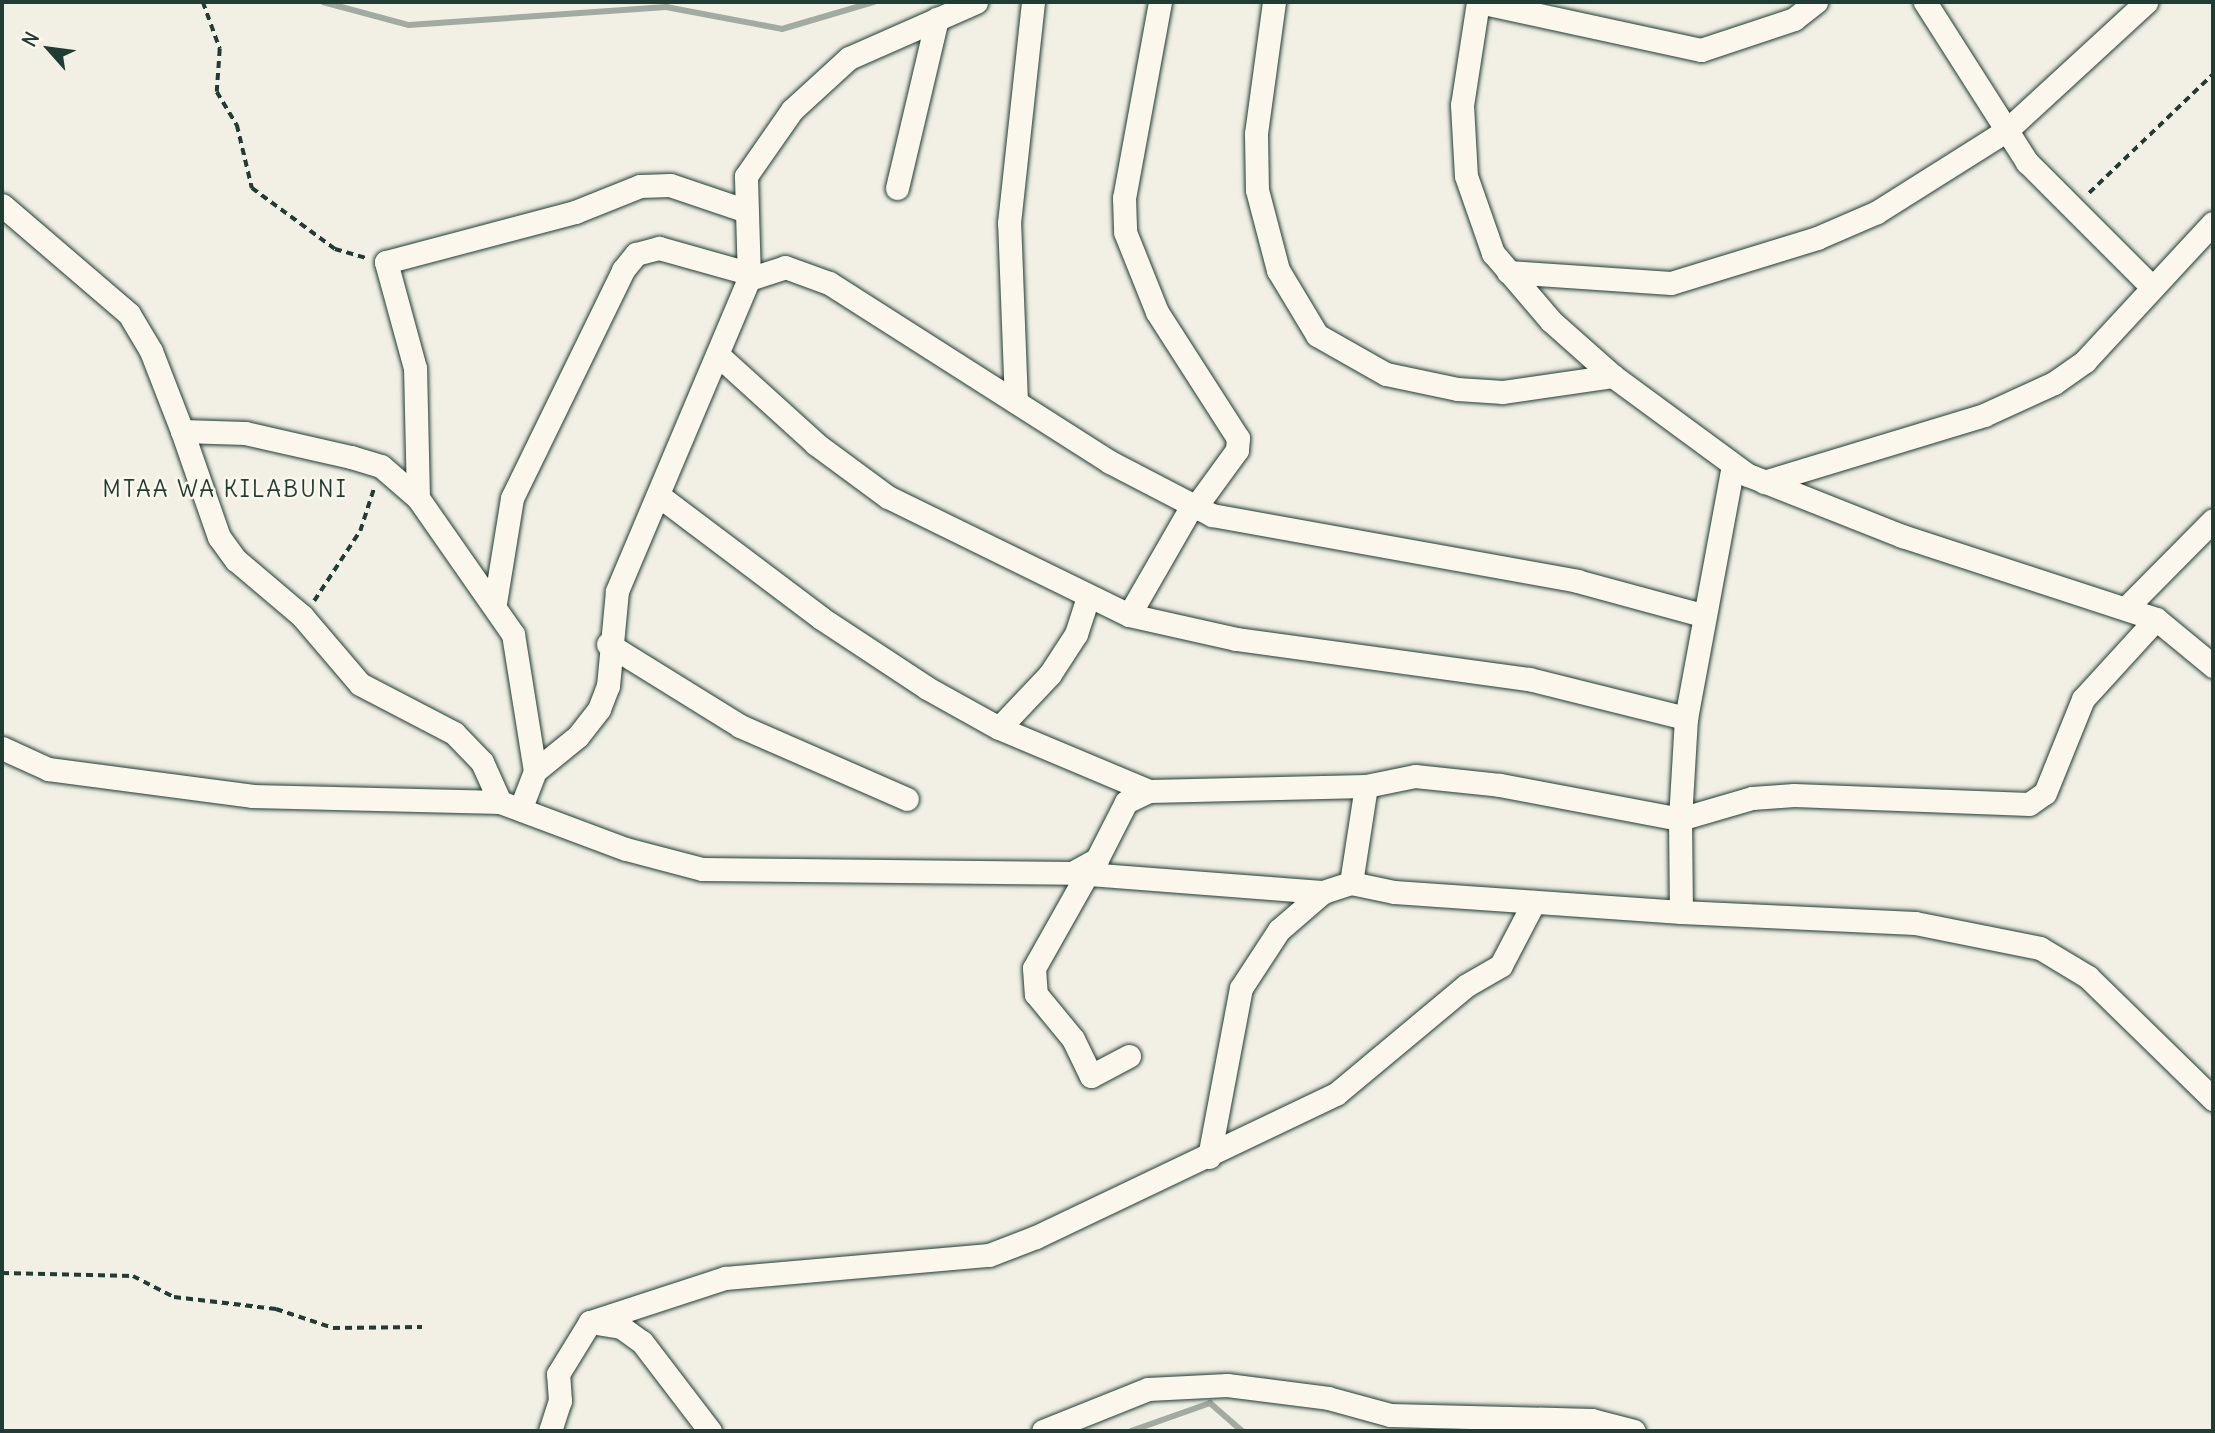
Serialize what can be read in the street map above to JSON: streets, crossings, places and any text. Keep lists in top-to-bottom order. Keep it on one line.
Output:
{"districts":["MTAA WA KILABUNI"],"north":"top left"}
